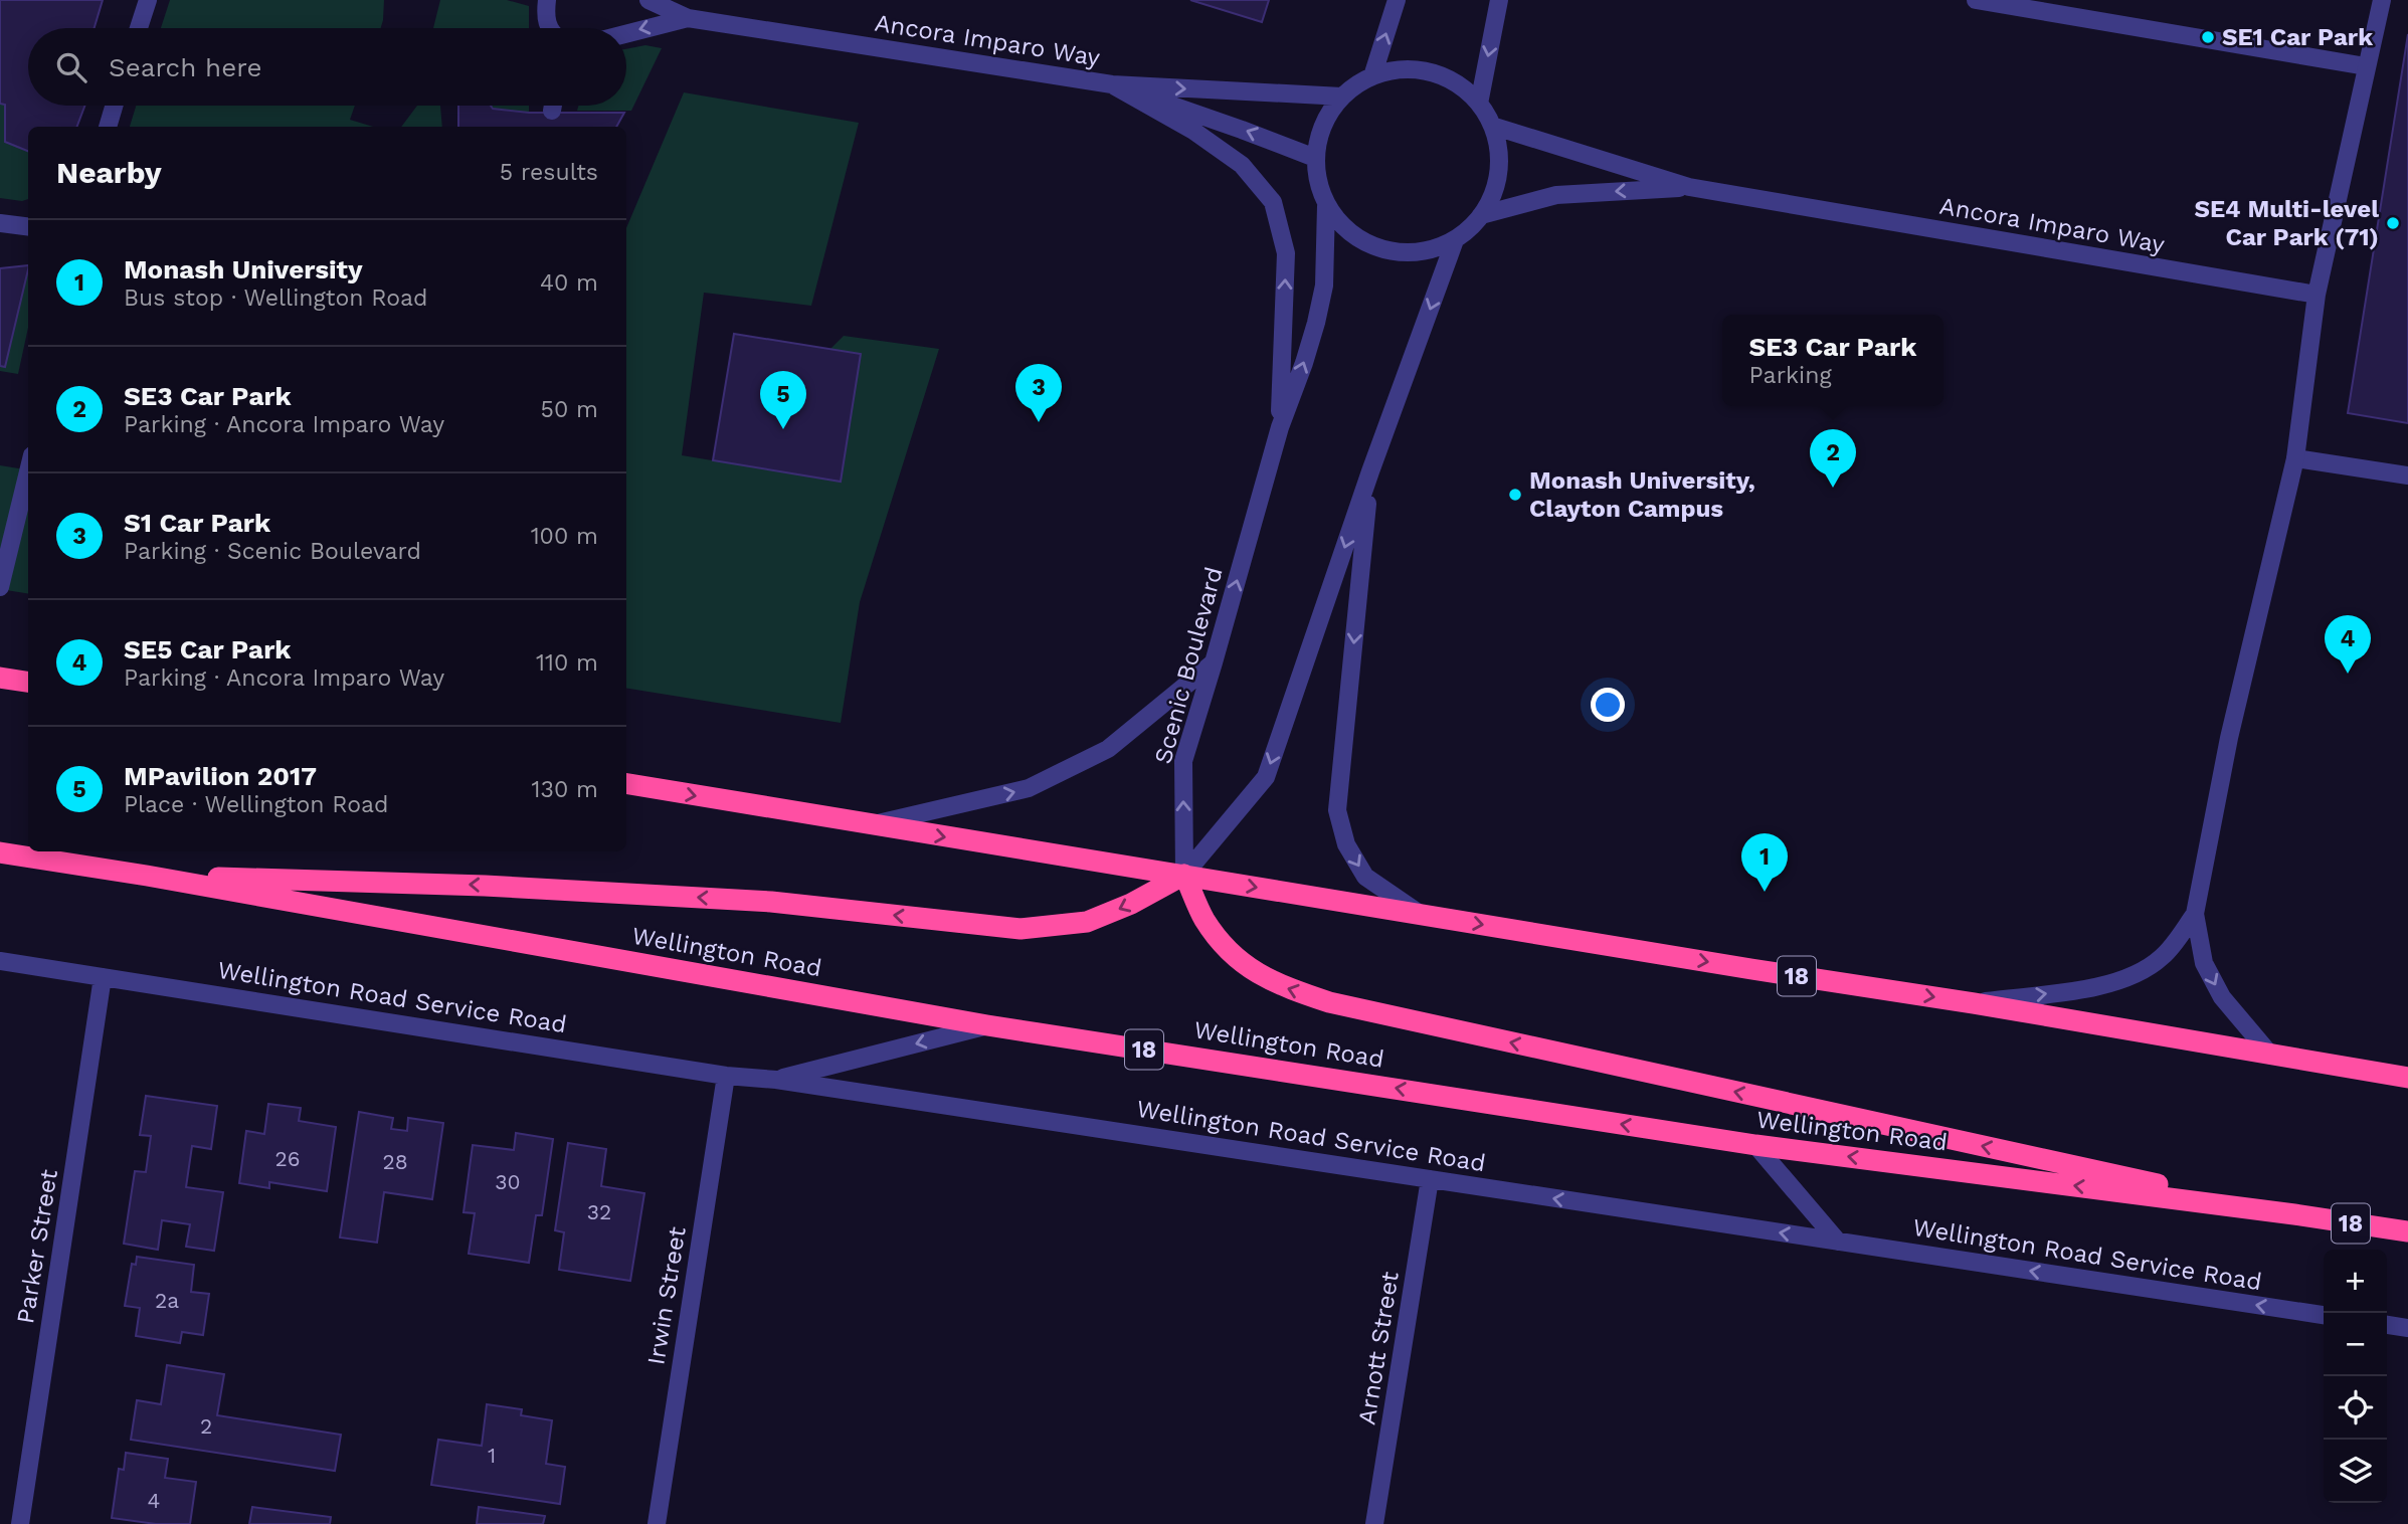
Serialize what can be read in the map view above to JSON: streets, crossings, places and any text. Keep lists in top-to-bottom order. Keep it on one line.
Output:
{"streets":{"highway":["Wellington Road","18"],"street":["Ancora Imparo Way","Scenic Boulevard","Wellington Road Service Road","Parker Street","Irwin Street","Arnott Street"]},"crossings":[["Ancora Imparo Way","Scenic Boulevard"],["Scenic Boulevard","18"],["Wellington Road","Wellington Road Service Road"],["Wellington Road Service Road","Parker Street"],["Wellington Road Service Road","Irwin Street"],["Wellington Road Service Road","Arnott Street"]],"one_way":["Wellington Road Service Road"],"places":["SE1 Car Park","SE4 Multi-level Car Park (71)","Monash University, Clayton Campus"],"house_numbers":["26","28","30","32","2a","2","1","4"],"page":{"search":"Search here","heading":["Nearby","5 results"],"list":[{"mark":"1","name":"Monash University","note":"Bus stop · Wellington Road","value":"40 m"},{"mark":"2","name":"SE3 Car Park","note":"Parking · Ancora Imparo Way","value":"50 m"},{"mark":"3","name":"S1 Car Park","note":"Parking · Scenic Boulevard","value":"100 m"},{"mark":"4","name":"SE5 Car Park","note":"Parking · Ancora Imparo Way","value":"110 m"},{"mark":"5","name":"MPavilion 2017","note":"Place · Wellington Road","value":"130 m"}],"popup":["SE3 Car Park","Parking"],"pins":["3","5","2","4","1"],"map_buttons":["+","−"]}}
